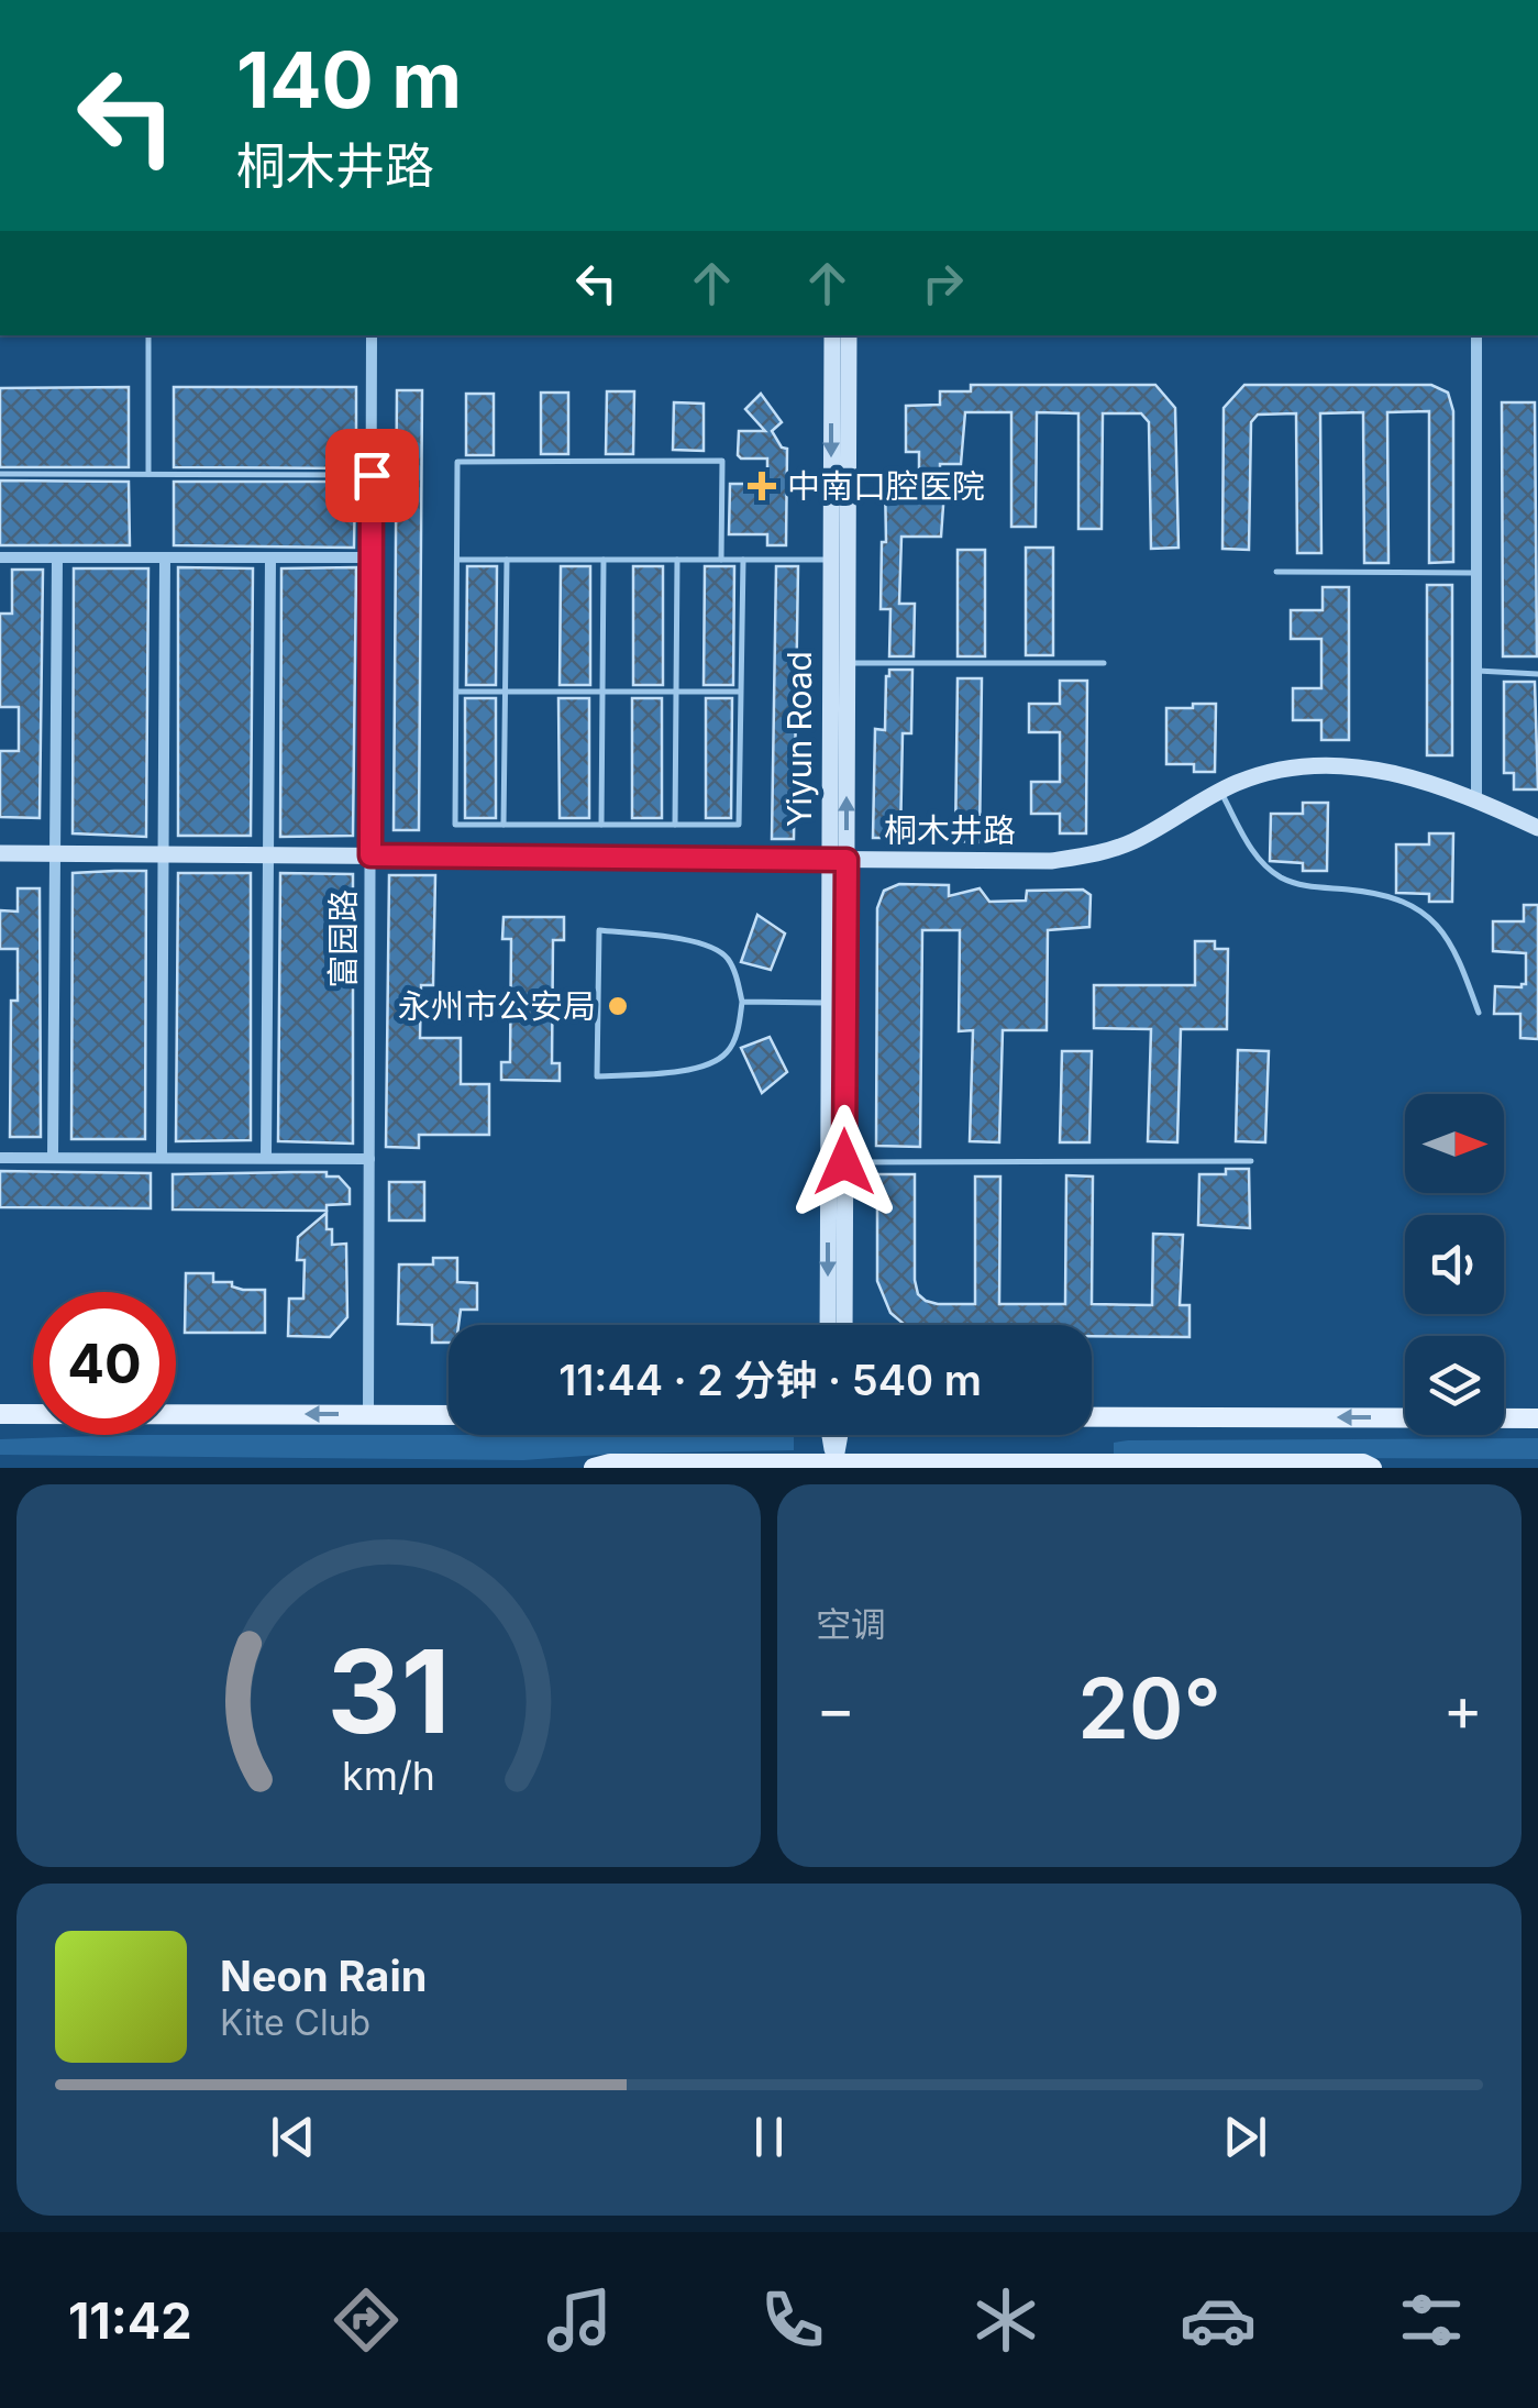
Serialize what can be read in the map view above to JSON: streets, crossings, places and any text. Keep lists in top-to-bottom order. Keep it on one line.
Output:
{"streets":{"street":["Yiyun Road","桐木井路","富园路"]},"crossings":[["Yiyun Road","桐木井路"],["桐木井路","富园路"]],"places":{"health":["中南口腔医院"],"other":["永州市公安局"]},"north":"right","page":{"turn":["140 m","桐木井路"],"limit":"40","trip":"11:44 · 2 分钟 · 540 m","tile":"空调","heat":["−","20°","+"],"song":["Neon Rain","Kite Club"],"tabs":"11:42","gauge":["31","km/h"]}}
